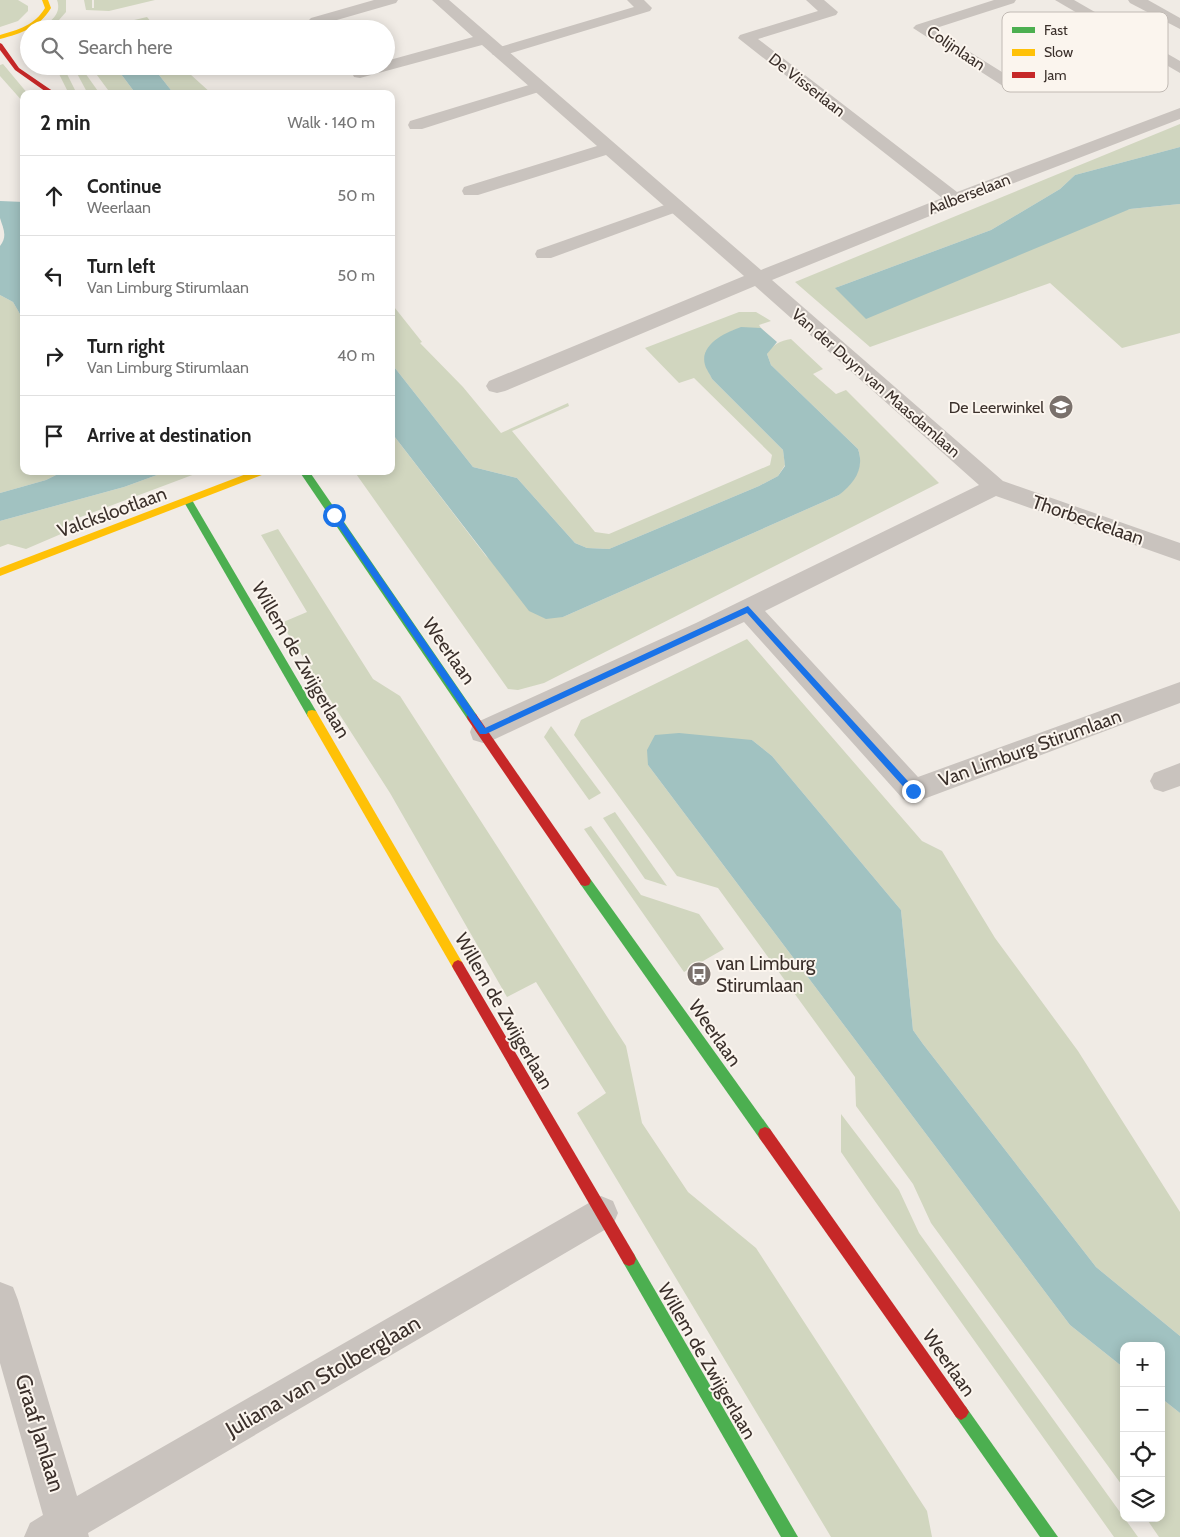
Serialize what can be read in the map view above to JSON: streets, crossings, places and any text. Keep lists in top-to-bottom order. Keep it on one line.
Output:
{"streets":{"main road":["Valckslootlaan","Weerlaan","Willem de Zwijgerlaan"],"street":["De Visserlaan","Aalberselaan","Van der Duyn van Maasdamlaan","Thorbeckelaan","Van Limburg Stirumlaan","Juliana van Stolberglaan","Graaf Janlaan"],"lane":["Colijnlaan"]},"crossings":[["De Visserlaan","Aalberselaan"],["Aalberselaan","Van der Duyn van Maasdamlaan"],["Van der Duyn van Maasdamlaan","Thorbeckelaan"],["Valckslootlaan","Willem de Zwijgerlaan"],["Willem de Zwijgerlaan","Juliana van Stolberglaan"],["Juliana van Stolberglaan","Graaf Janlaan"]],"places":{"school or university":["De Leerwinkel"],"bus stop":["van Limburg Stirumlaan"]},"legend":["Fast","Slow","Jam"],"page":{"search":"Search here","heading":["2 min","Walk · 140 m"],"list":[["Continue","Weerlaan","50 m"],["Turn left","Van Limburg Stirumlaan","50 m"],["Turn right","Van Limburg Stirumlaan","40 m"],"Arrive at destination"],"map_buttons":["+","−"]}}
